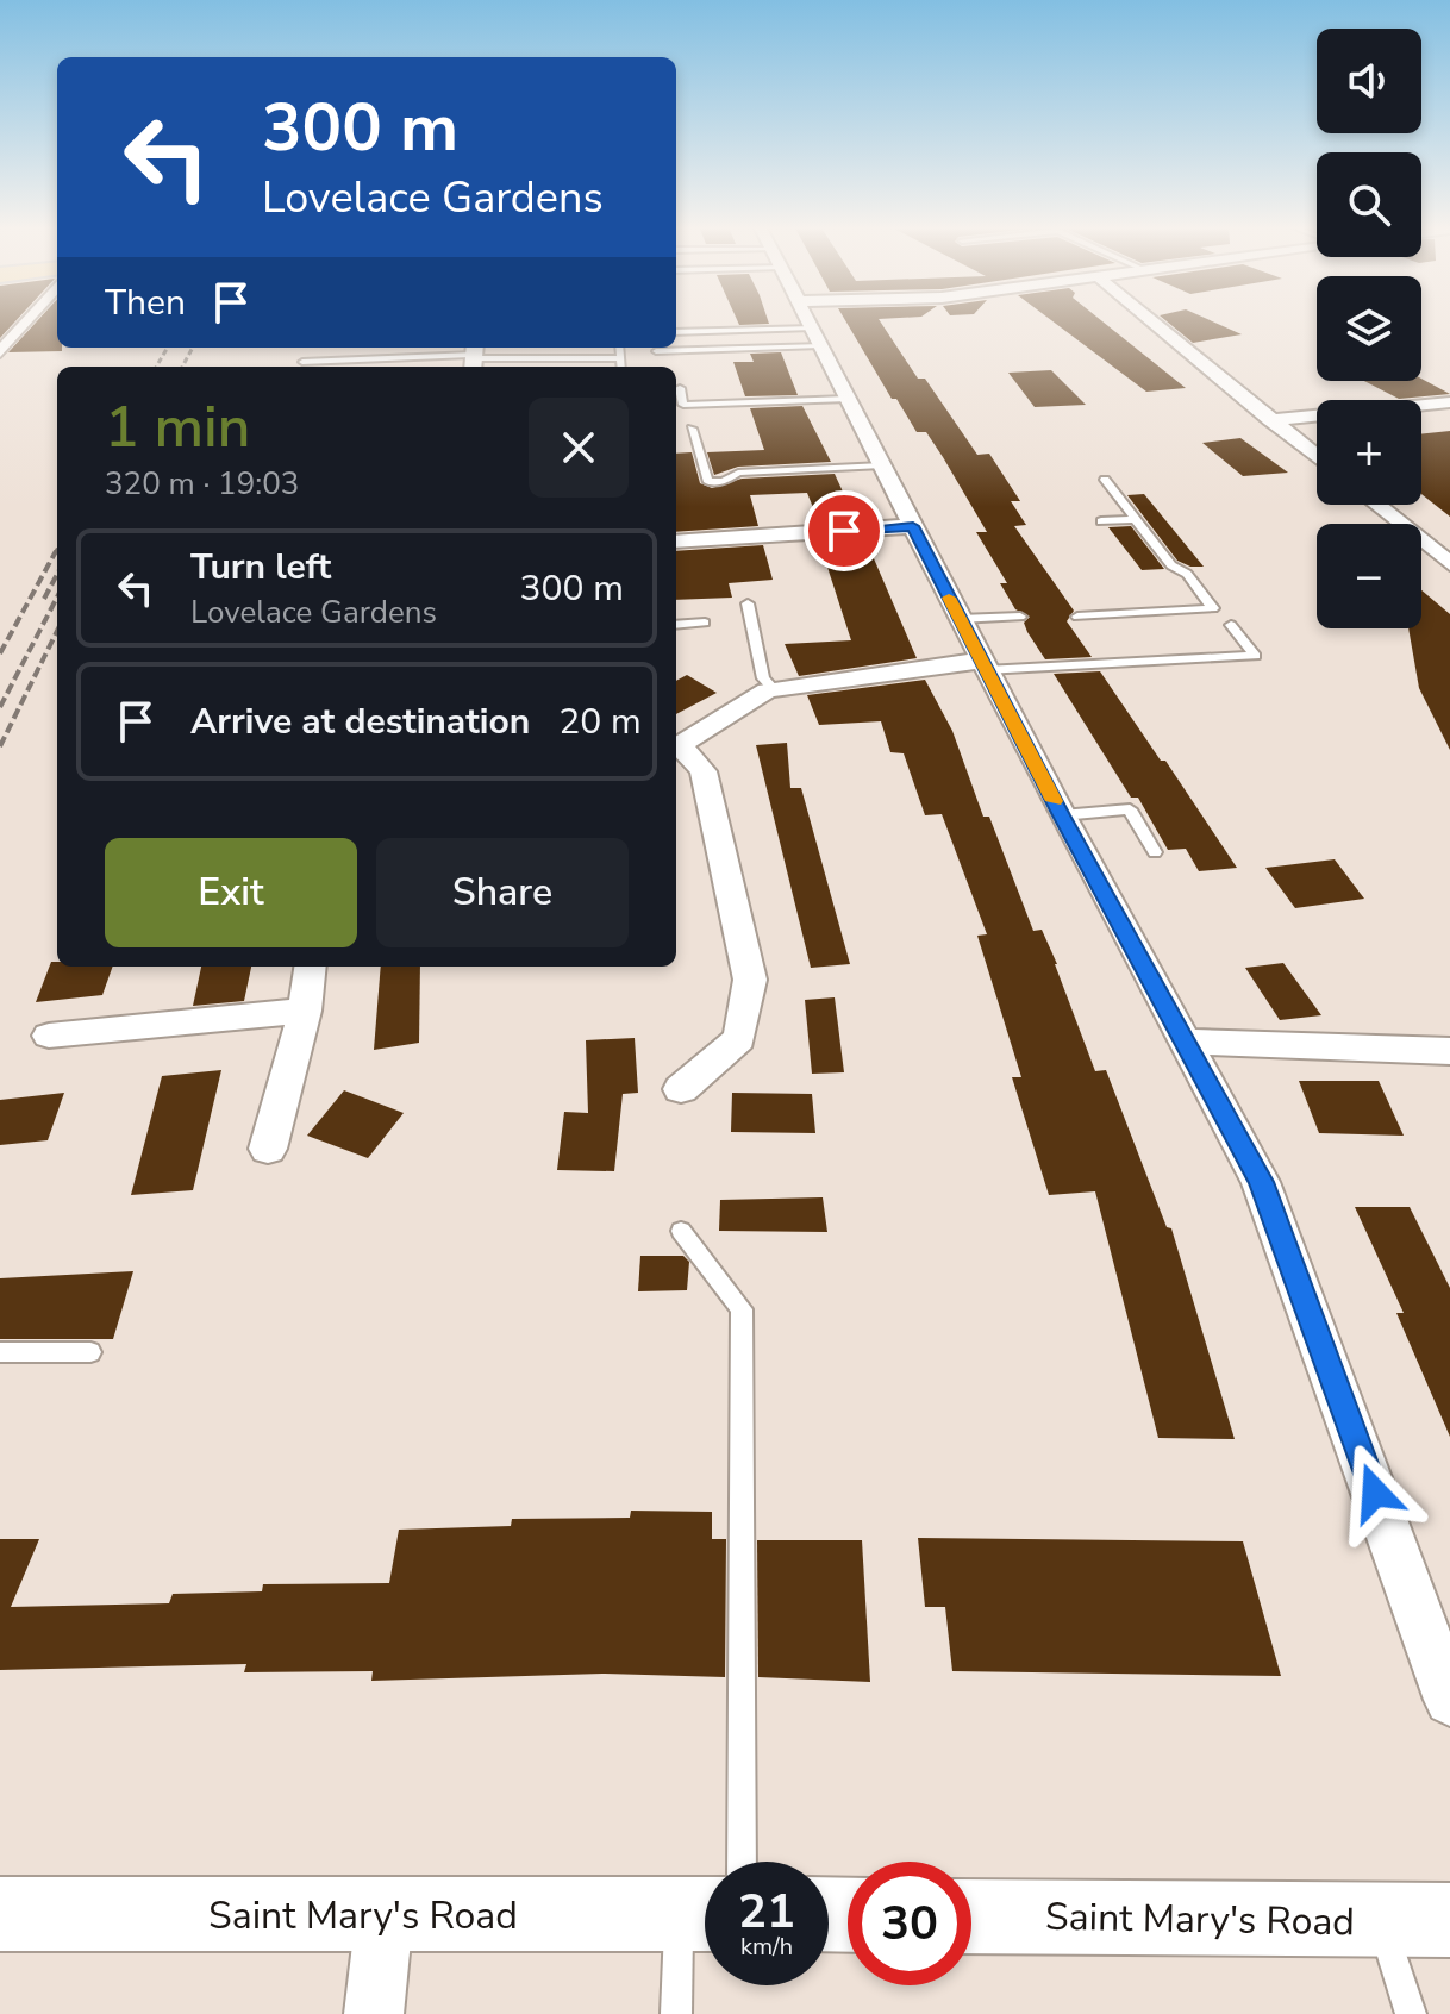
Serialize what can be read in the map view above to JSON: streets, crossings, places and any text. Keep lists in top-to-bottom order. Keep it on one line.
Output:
{"streets":{"street":["Saint Mary's Road"]},"page":{"map_buttons":["+","−"],"turn":["300 m","Lovelace Gardens"],"then":"Then","heading":["1 min","320 m · 19:03"],"list":[{"name":"Turn left","note":"Lovelace Gardens","value":"300 m"},{"name":"Arrive at destination","value":"20 m"}],"buttons":["Exit","Share"],"speed":"21 km/h","limit":"30"}}
